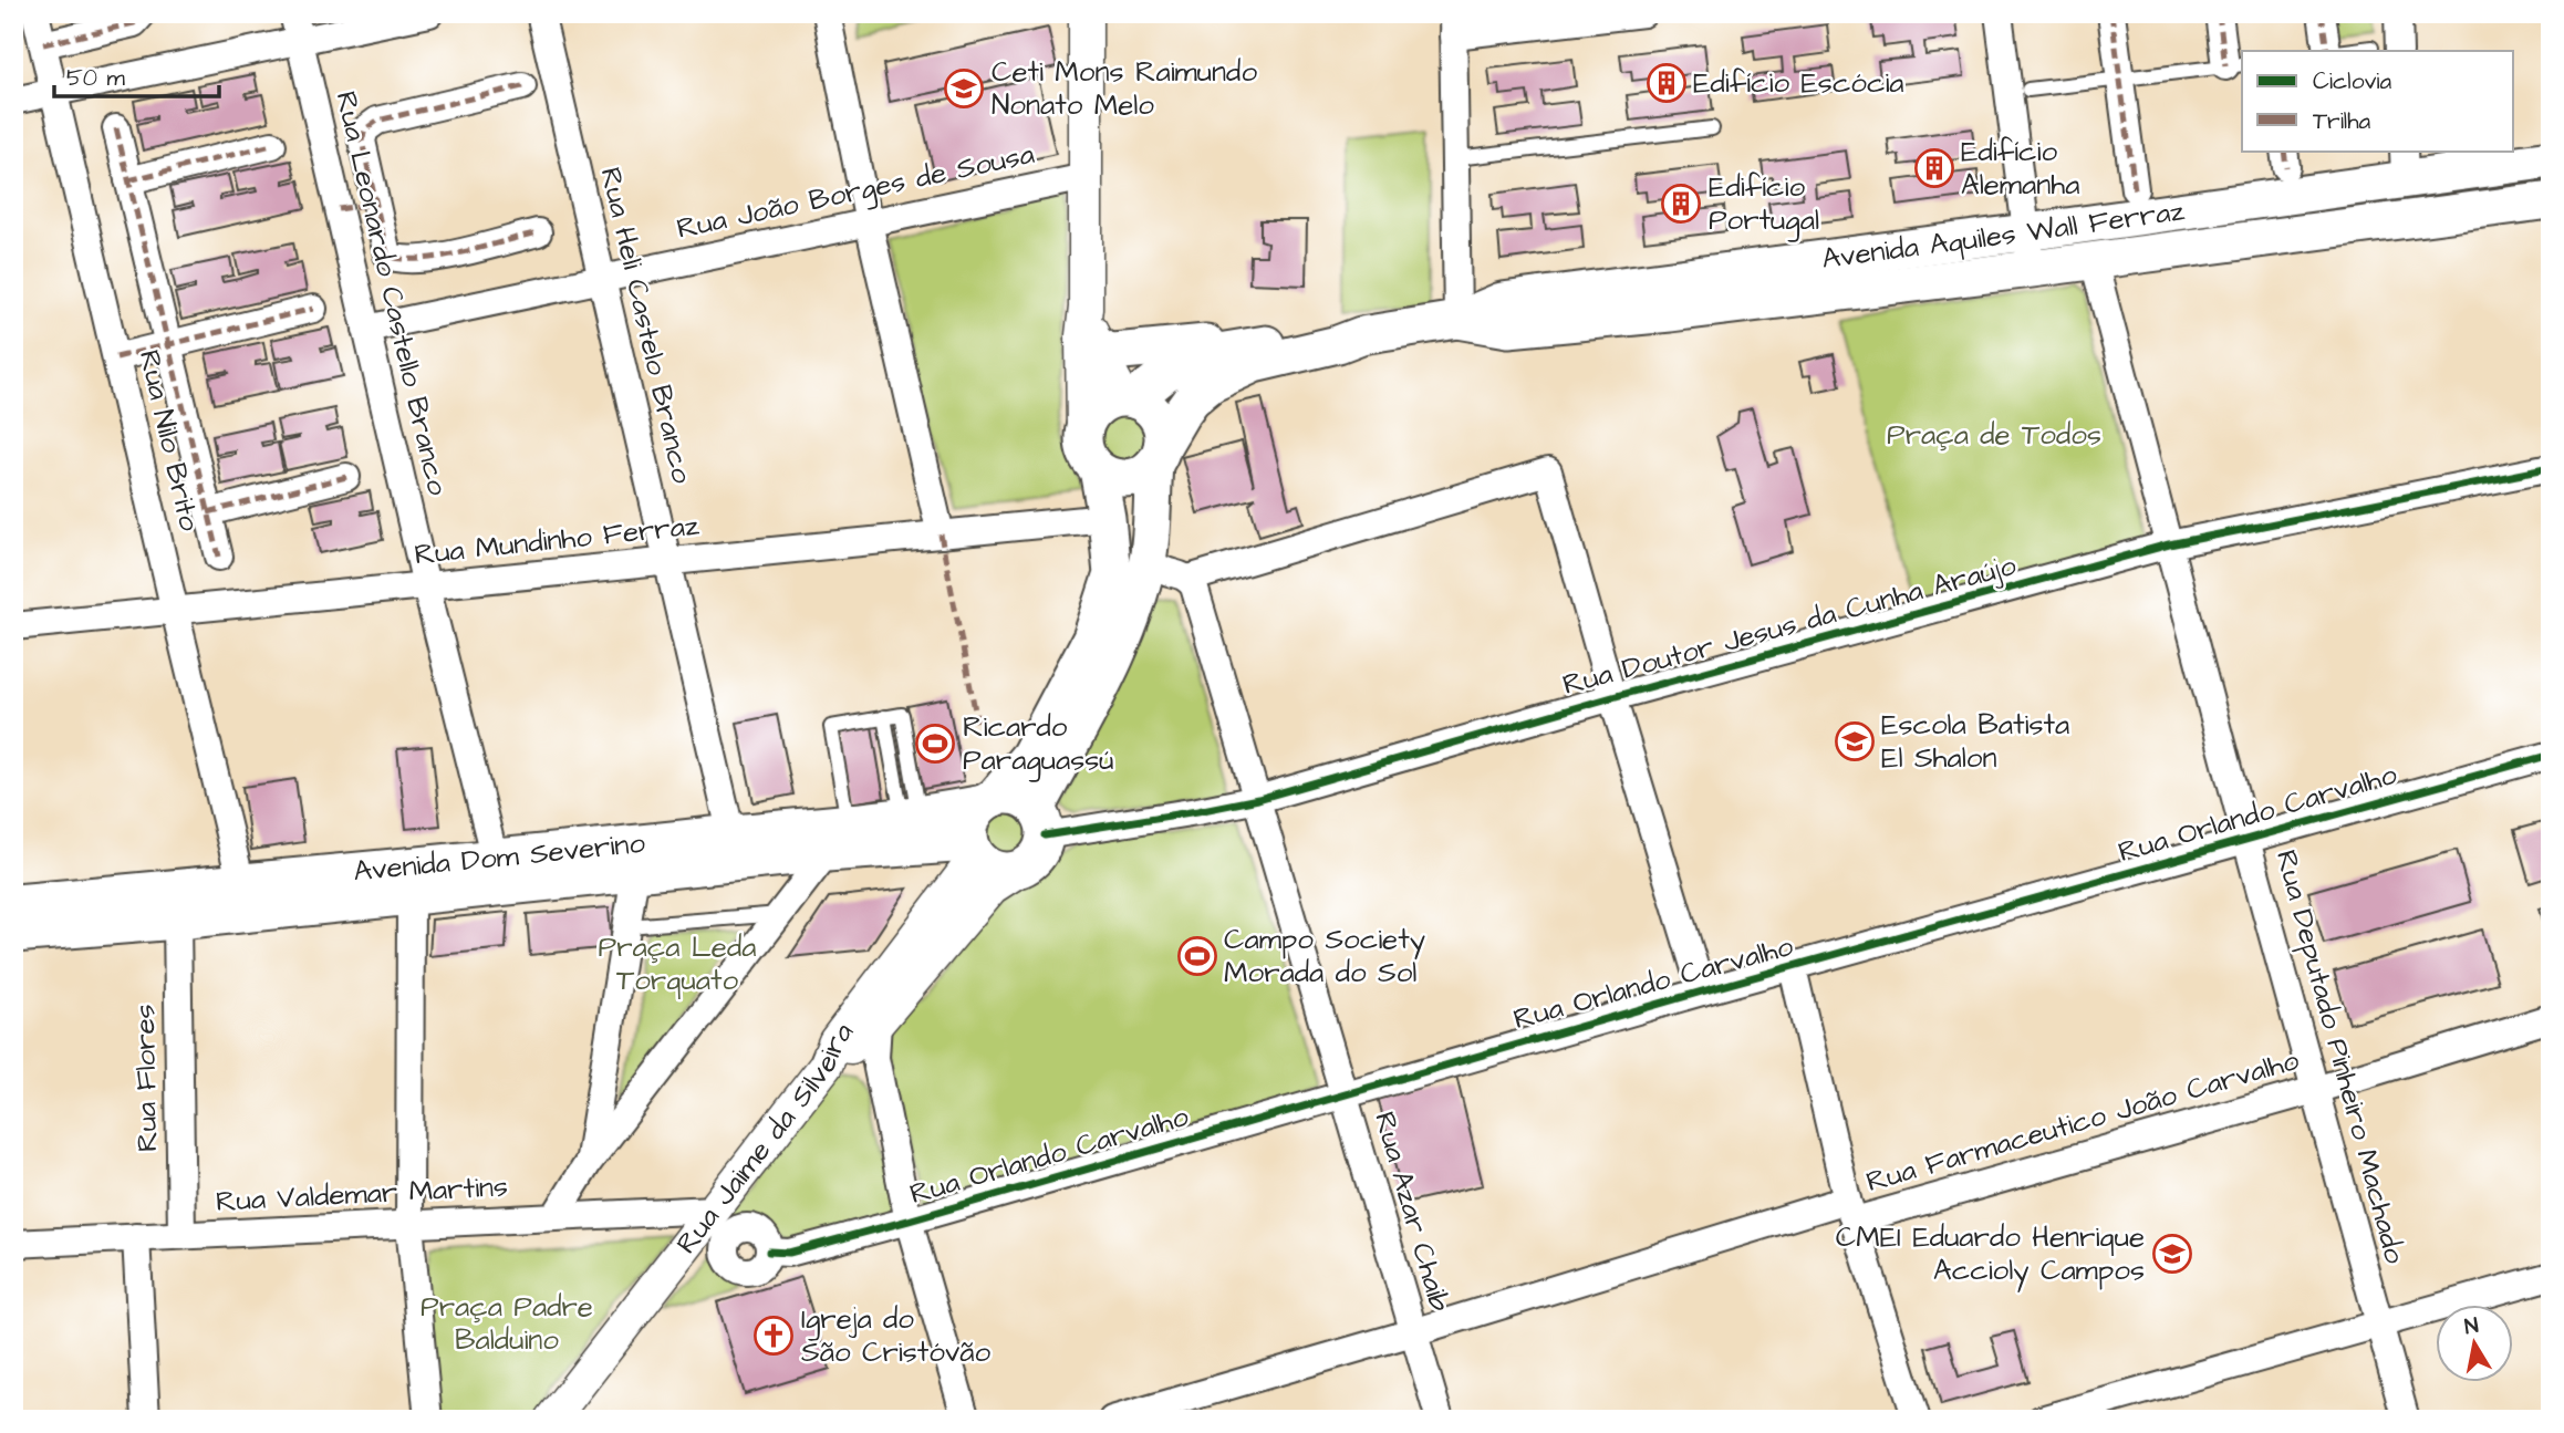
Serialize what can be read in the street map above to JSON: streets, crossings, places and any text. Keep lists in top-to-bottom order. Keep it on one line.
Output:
{"streets":{"main road":["Avenida Aquiles Wall Ferraz","Avenida Dom Severino"],"street":["Rua João Borges de Sousa","Rua Leonardo Castello Branco","Rua Heli Castelo Branco","Rua Nilo Brito","Rua Mundinho Ferraz","Rua Doutor Jesus da Cunha Araújo","Rua Orlando Carvalho","Rua Deputado Pinheiro Machado","Rua Flores","Rua Farmaceutico João Carvalho","Rua Jaime da Silveira","Rua Valdemar Martins","Rua Azar Chaib"]},"crossings":[["Rua João Borges de Sousa","Rua Leonardo Castello Branco"],["Rua João Borges de Sousa","Rua Heli Castelo Branco"],["Avenida Aquiles Wall Ferraz","Rua Deputado Pinheiro Machado"],["Rua Leonardo Castello Branco","Rua Mundinho Ferraz"],["Rua Leonardo Castello Branco","Avenida Dom Severino"],["Rua Heli Castelo Branco","Rua Mundinho Ferraz"],["Rua Heli Castelo Branco","Avenida Dom Severino"],["Rua Nilo Brito","Rua Mundinho Ferraz"],["Rua Nilo Brito","Avenida Dom Severino"],["Rua Doutor Jesus da Cunha Araújo","Avenida Dom Severino"],["Rua Doutor Jesus da Cunha Araújo","Rua Deputado Pinheiro Machado"],["Rua Doutor Jesus da Cunha Araújo","Rua Jaime da Silveira"],["Rua Doutor Jesus da Cunha Araújo","Rua Azar Chaib"],["Rua Orlando Carvalho","Rua Deputado Pinheiro Machado"],["Rua Orlando Carvalho","Rua Azar Chaib"],["Avenida Dom Severino","Rua Flores"],["Avenida Dom Severino","Rua Jaime da Silveira"],["Rua Deputado Pinheiro Machado","Rua Farmaceutico João Carvalho"],["Rua Flores","Rua Valdemar Martins"],["Rua Farmaceutico João Carvalho","Rua Azar Chaib"],["Rua Jaime da Silveira","Rua Valdemar Martins"]],"parks":["Praça de Todos","Praça Leda Torquato","Praça Padre Balduino"],"places":{"building":["Edifício Escócia","Edifício Alemanha","Edifício Portugal"],"school or university":["Ceti Mons Raimundo Nonato Melo","Escola Batista El Shalon","CMEI Eduardo Henrique Accioly Campos"],"sports":["Ricardo Paraguassú","Campo Society Morada do Sol"],"church":["Igreja do São Cristóvão"]},"legend":["Ciclovia","Trilha"],"scale_bar":"50 m","north":"top"}
